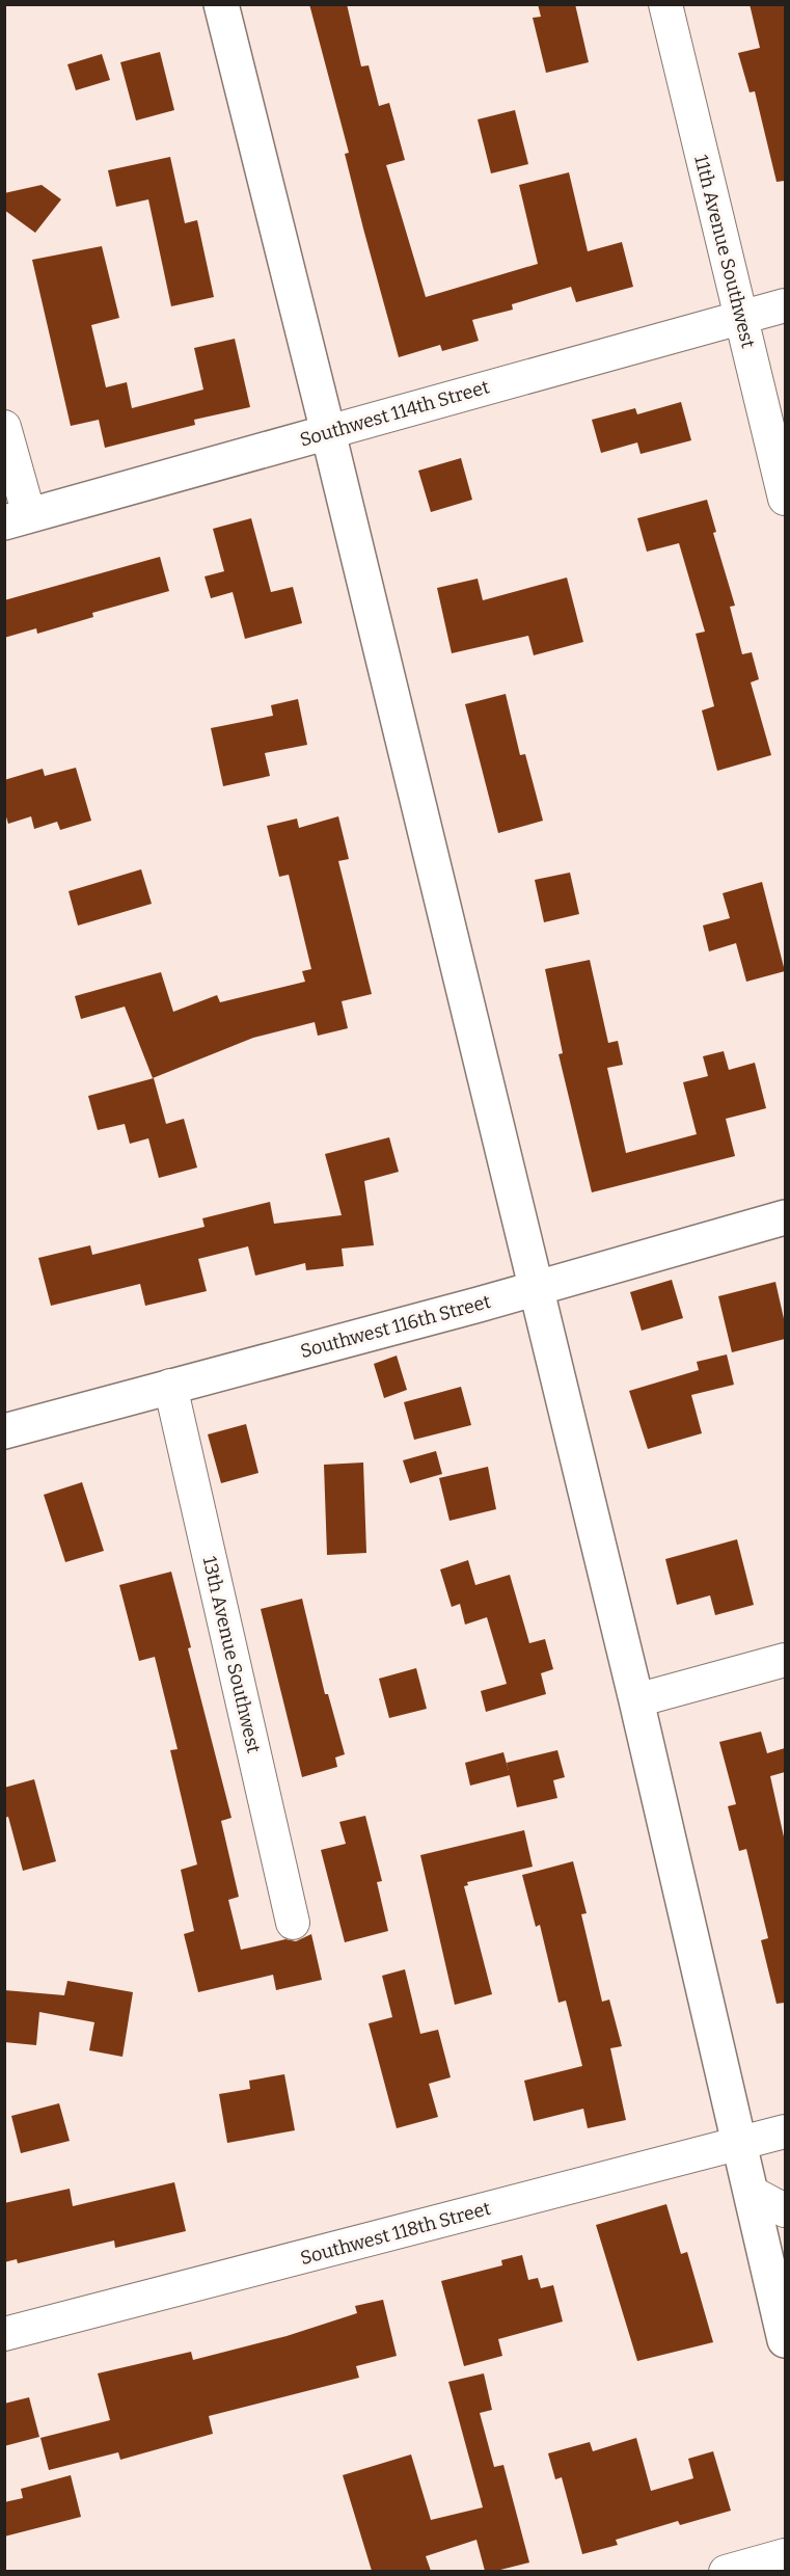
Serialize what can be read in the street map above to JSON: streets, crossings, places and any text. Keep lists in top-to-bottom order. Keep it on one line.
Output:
{"streets":{"street":["11th Avenue Southwest","Southwest 114th Street","Southwest 116th Street","13th Avenue Southwest","Southwest 118th Street"]},"crossings":[["11th Avenue Southwest","Southwest 114th Street"],["Southwest 116th Street","13th Avenue Southwest"]]}
